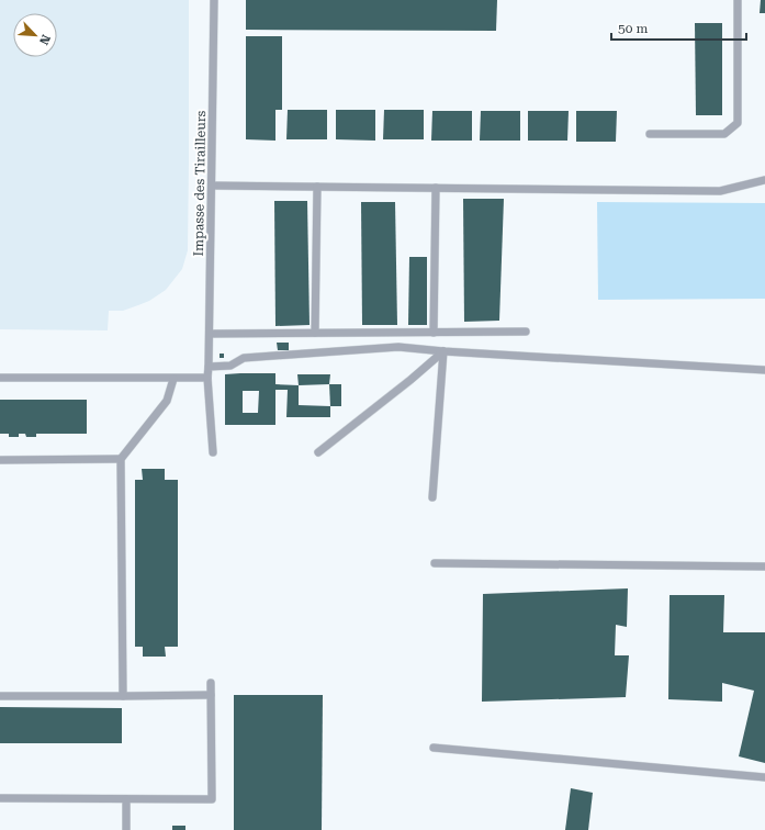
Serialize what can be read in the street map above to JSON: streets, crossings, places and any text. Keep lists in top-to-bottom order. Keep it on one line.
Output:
{"streets":{"lane":["Impasse des Tirailleurs"]},"scale_bar":"50 m","north":"bottom right"}
